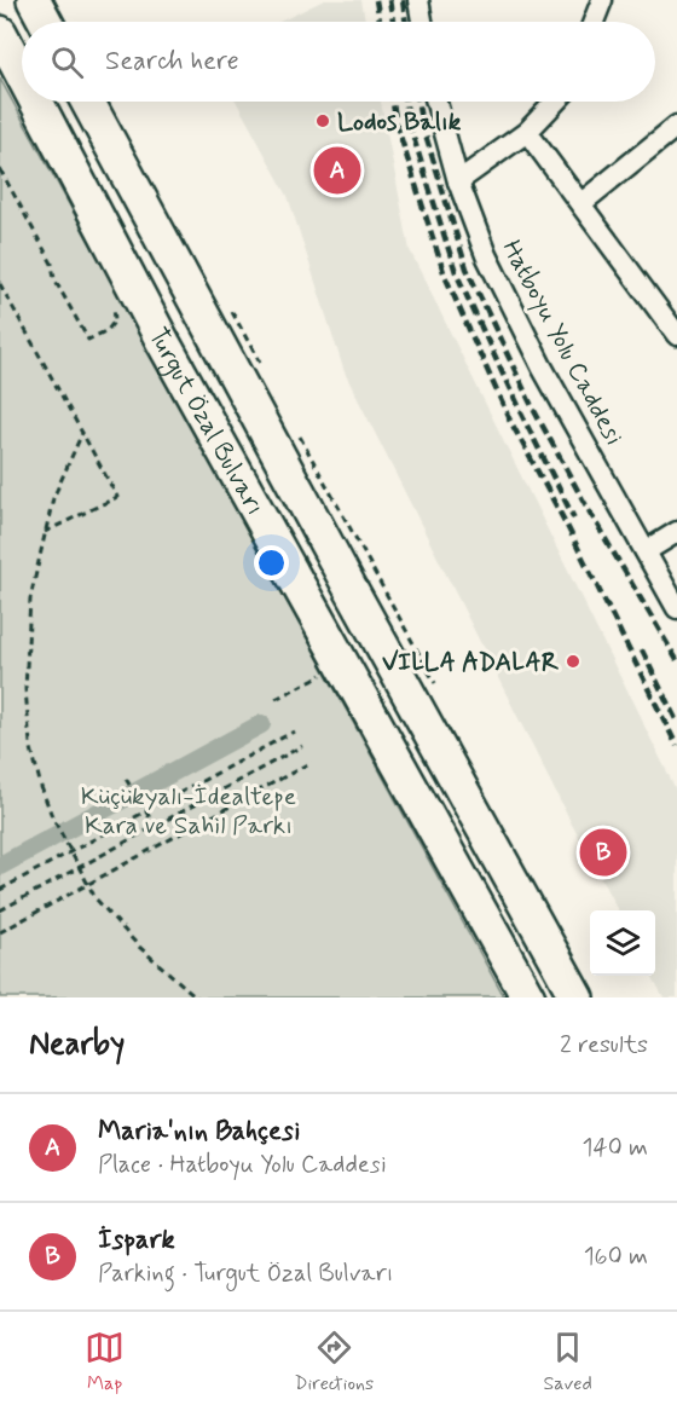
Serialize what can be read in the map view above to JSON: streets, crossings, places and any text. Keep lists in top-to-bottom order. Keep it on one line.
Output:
{"streets":{"highway":["Turgut Özal Bulvarı"],"street":["Hatboyu Yolu Caddesi"]},"parks":["Küçükyalı-İdealtepe Kara ve Sahil Parkı"],"places":["Lodos Balık","VILLA ADALAR"],"page":{"search":"Search here","pins":["A","B"],"heading":["Nearby","2 results"],"list":[{"mark":"A","name":"Maria'nın Bahçesi","note":"Place · Hatboyu Yolu Caddesi","value":"140 m"},{"mark":"B","name":"İspark","note":"Parking · Turgut Özal Bulvarı","value":"160 m"}],"nav":["Map","Directions","Saved"]}}
